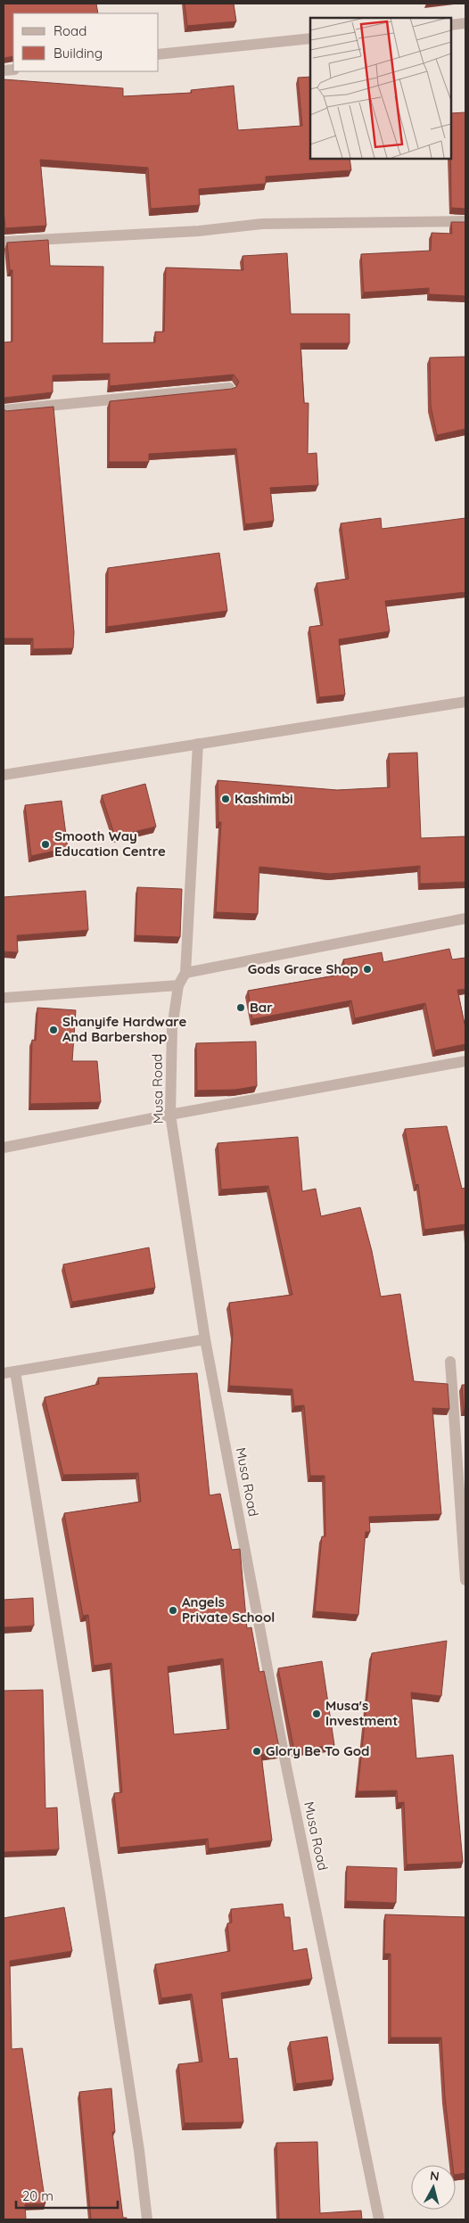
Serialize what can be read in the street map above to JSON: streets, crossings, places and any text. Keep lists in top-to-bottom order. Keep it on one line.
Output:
{"streets":{"street":["Musa Road"]},"places":["Kashimbi","Smooth Way Education Centre","Gods Grace Shop","Bar","Shanyife Hardware And Barbershop","Angels Private School","Musa's Investment","Glory Be To God"],"legend":["Road","Building"],"scale_bar":"20 m","north":"top"}
